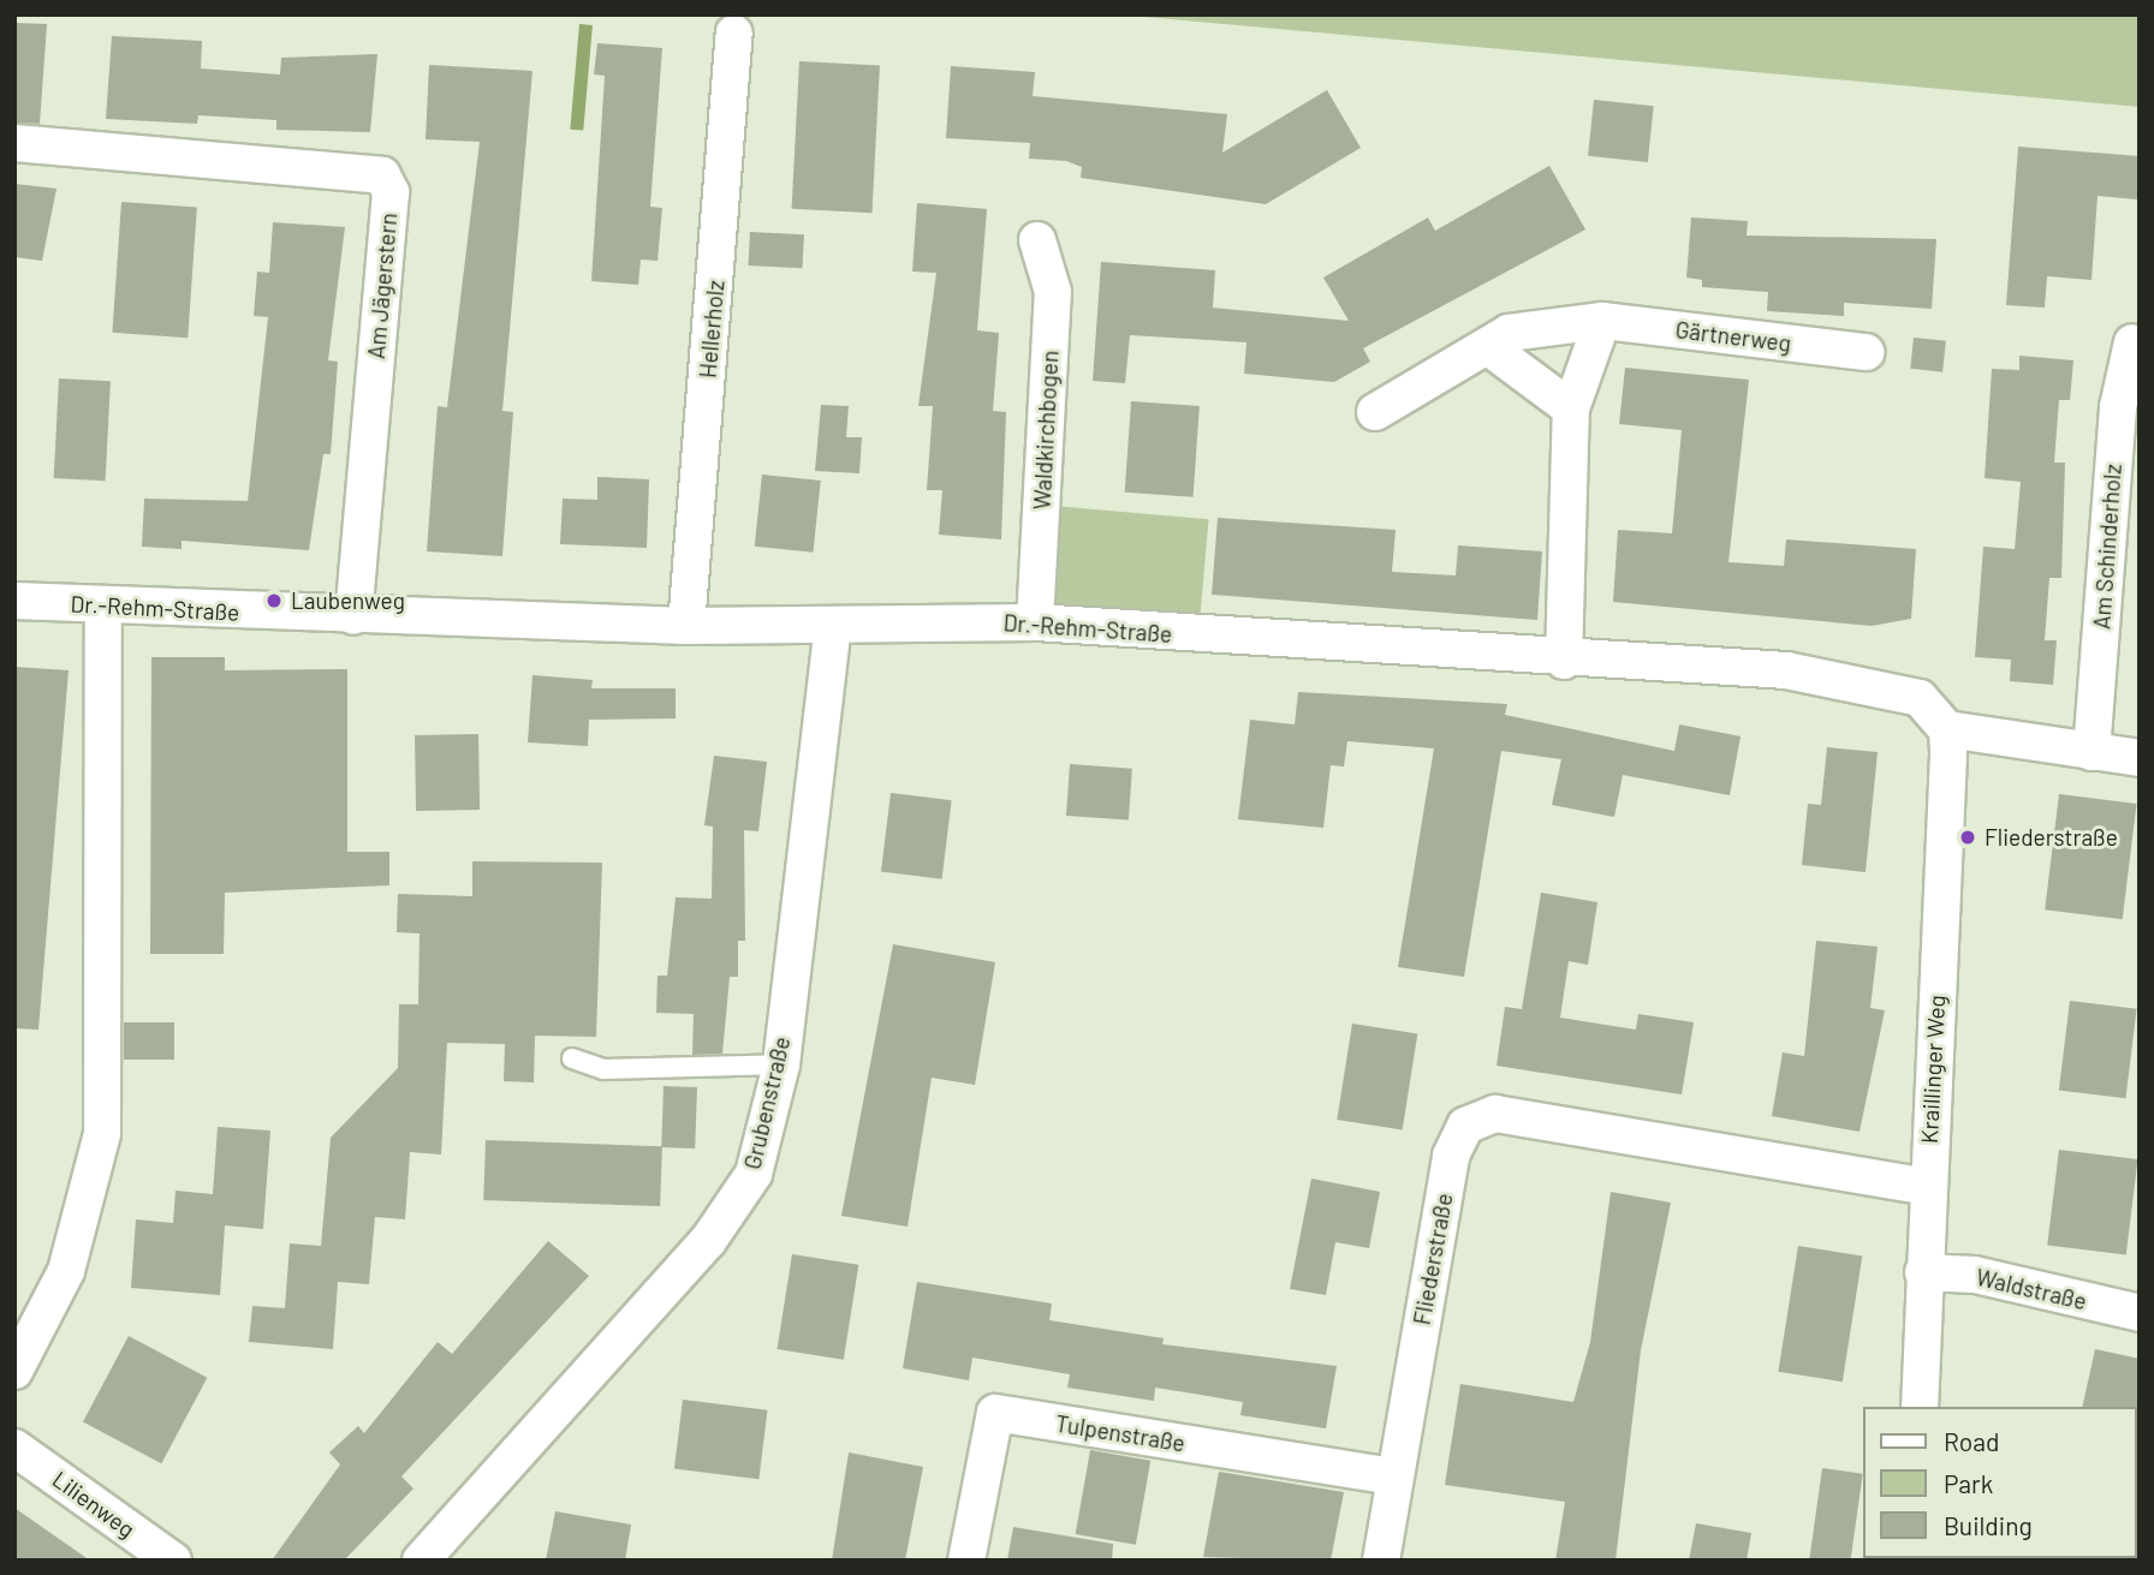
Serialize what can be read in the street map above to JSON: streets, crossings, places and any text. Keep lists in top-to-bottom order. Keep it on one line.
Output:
{"streets":{"street":["Am Jägerstern","Hellerholz","Gärtnerweg","Waldkirchbogen","Am Schinderholz","Dr.-Rehm-Straße","Kraillinger Weg","Grubenstraße","Fliederstraße","Waldstraße","Tulpenstraße","Lilienweg"]},"crossings":[["Am Jägerstern","Dr.-Rehm-Straße"],["Hellerholz","Dr.-Rehm-Straße"],["Waldkirchbogen","Dr.-Rehm-Straße"],["Dr.-Rehm-Straße","Kraillinger Weg"],["Dr.-Rehm-Straße","Grubenstraße"],["Kraillinger Weg","Fliederstraße"],["Kraillinger Weg","Waldstraße"],["Fliederstraße","Tulpenstraße"]],"places":["Laubenweg","Fliederstraße"],"legend":["Road","Park","Building"]}
